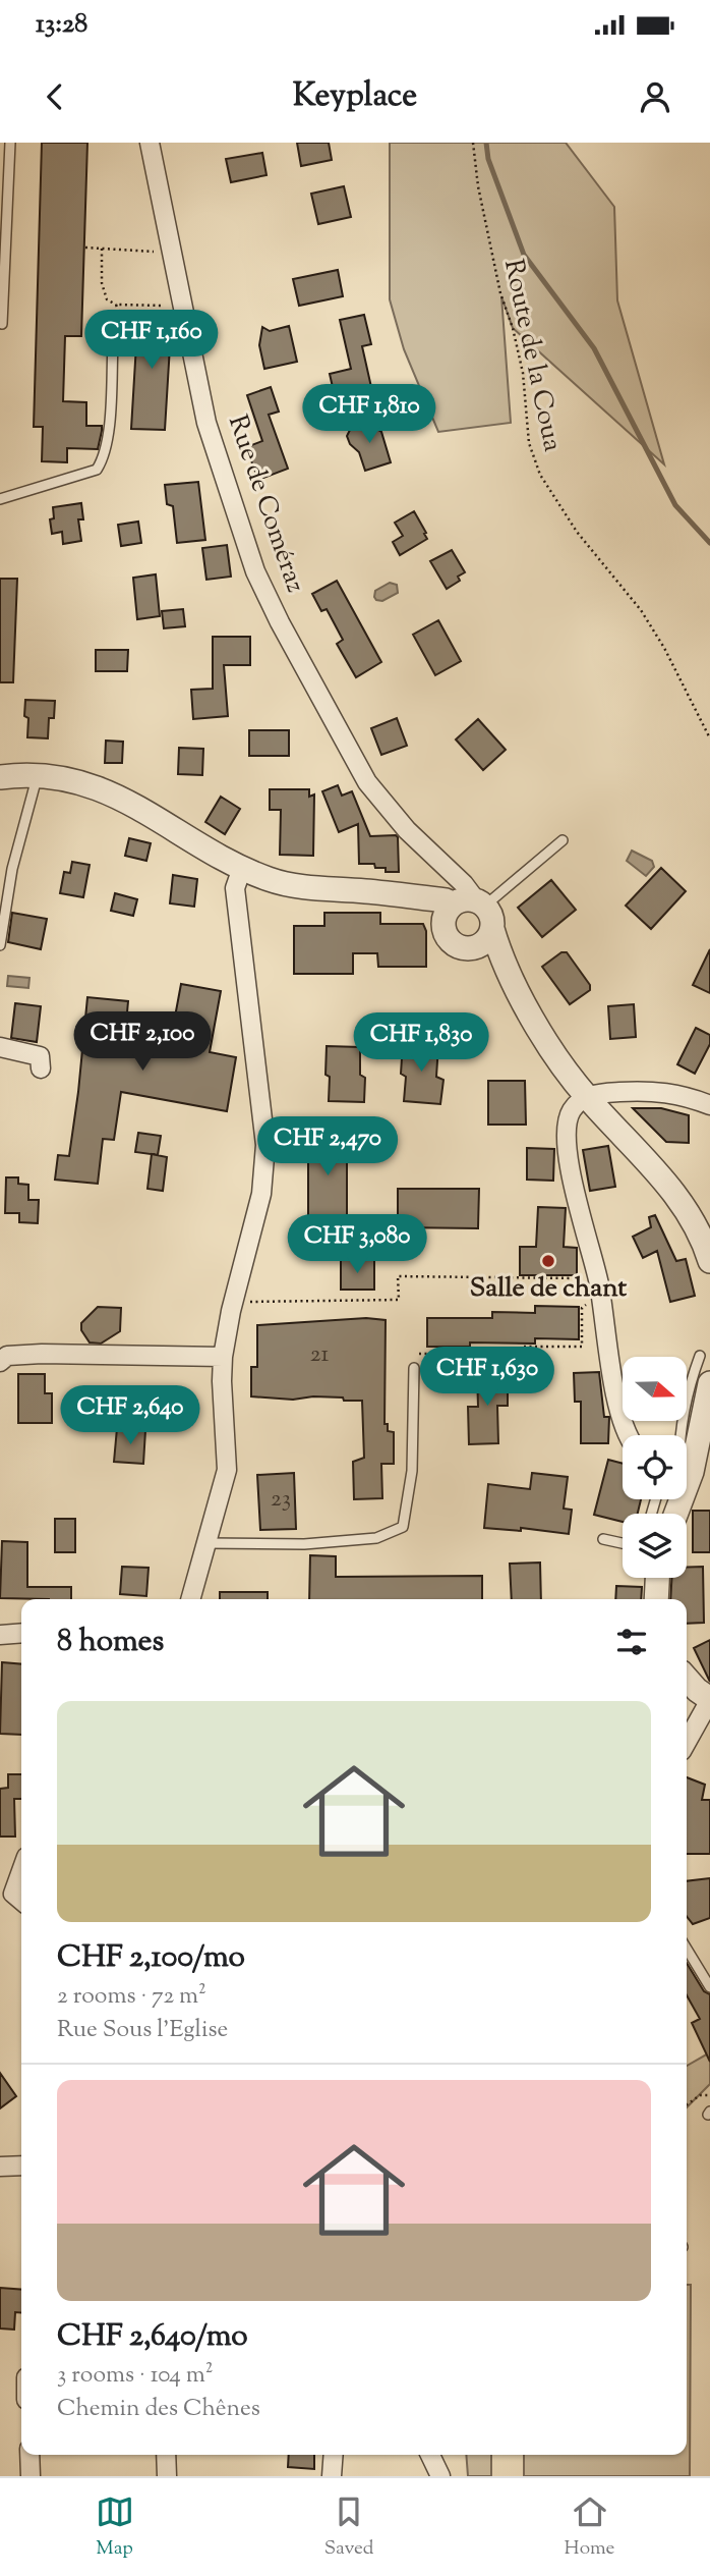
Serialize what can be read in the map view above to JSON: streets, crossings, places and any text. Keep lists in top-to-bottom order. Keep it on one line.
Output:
{"streets":{"street":["Rue de Coméraz"],"path":["Route de la Coua"]},"places":["Salle de chant"],"house_numbers":["21","23"],"north":"right","page":{"status":"13:28","header":"Keyplace","price":["CHF 1,160","CHF 1,810","CHF 2,100","CHF 1,830","CHF 2,470","CHF 3,080","CHF 1,630","CHF 2,640"],"heading":"8 homes","list":[{"name":"CHF 2,100/mo","note":"2 rooms · 72 m² · Rue Sous l'Eglise"},{"name":"CHF 2,640/mo","note":"3 rooms · 104 m² · Chemin des Chênes"}],"tabs":["Map","Saved","Home"]}}
